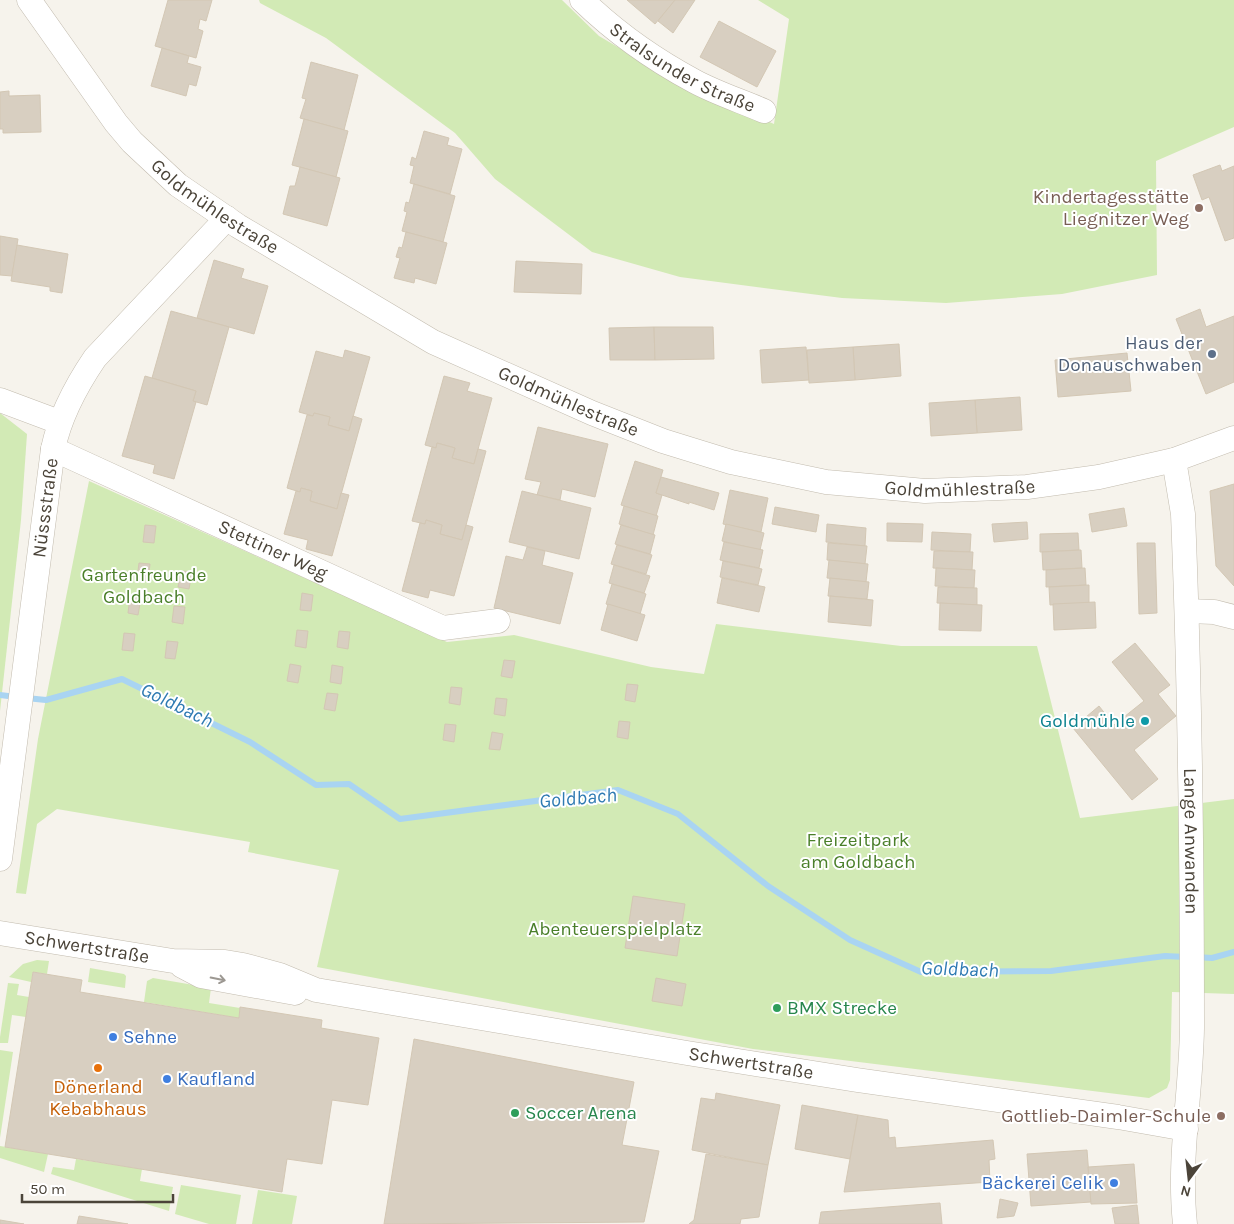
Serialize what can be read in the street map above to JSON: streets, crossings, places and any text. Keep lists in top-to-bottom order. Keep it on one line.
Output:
{"streets":{"street":["Stralsunder Straße","Goldmühlestraße","Nüssstraße","Stettiner Weg","Lange Anwanden","Schwertstraße"]},"crossings":[["Goldmühlestraße","Nüssstraße"],["Goldmühlestraße","Lange Anwanden"],["Nüssstraße","Stettiner Weg"],["Lange Anwanden","Schwertstraße"]],"water":["Goldbach"],"parks":["Gartenfreunde Goldbach","Freizeitpark am Goldbach","Abenteuerspielplatz"],"places":["Kindertagesstätte Liegnitzer Weg","Haus der Donauschwaben","Goldmühle","BMX Strecke","Sehne","Dönerland Kebabhaus","Kaufland","Soccer Arena","Gottlieb-Daimler-Schule","Bäckerei Celik"],"scale_bar":"50 m","north":"bottom"}
